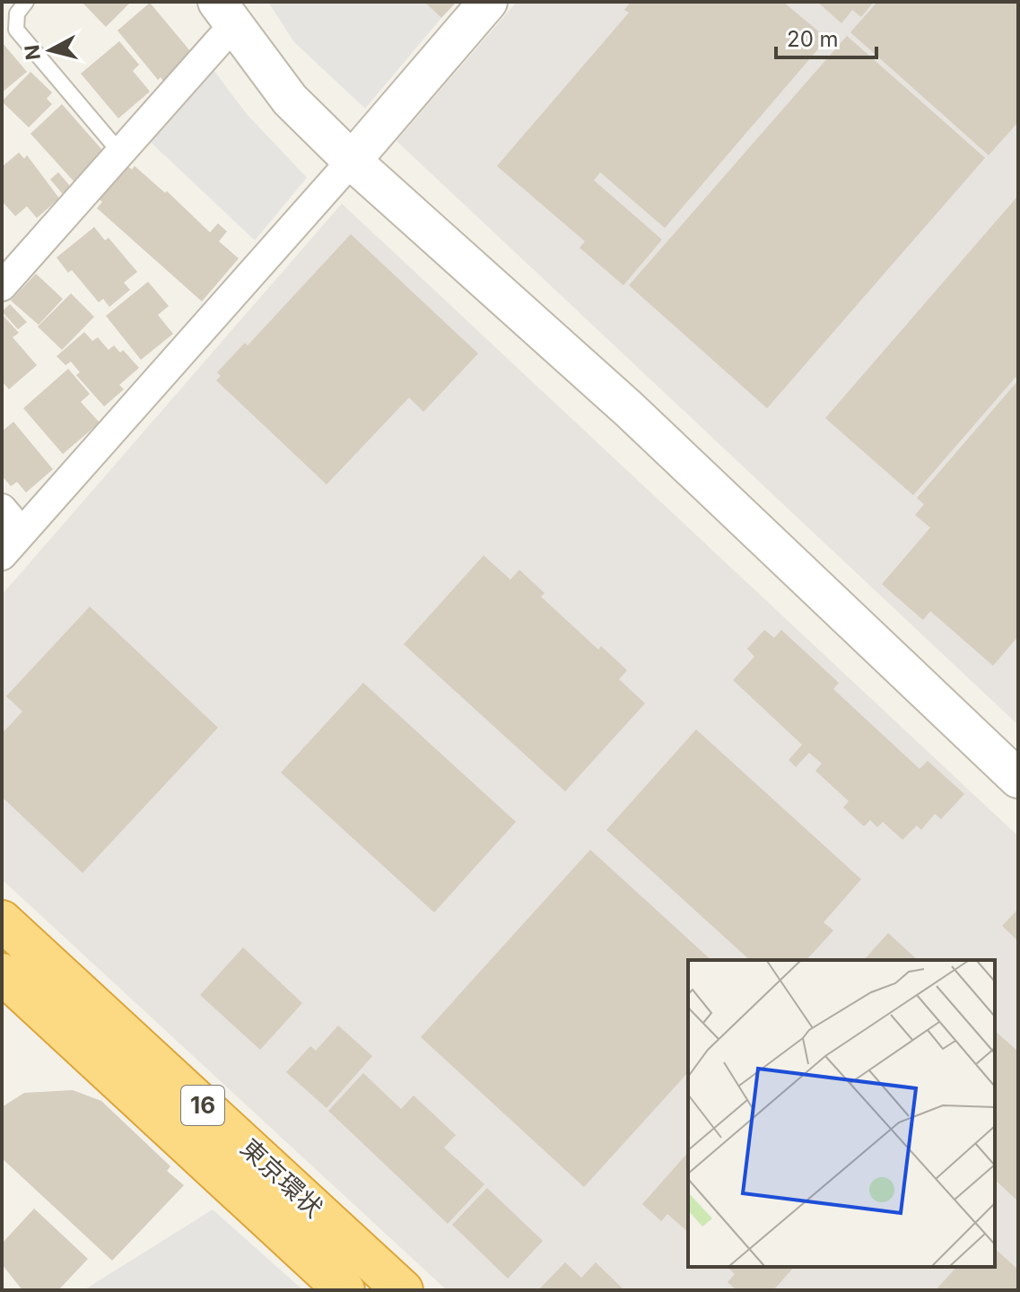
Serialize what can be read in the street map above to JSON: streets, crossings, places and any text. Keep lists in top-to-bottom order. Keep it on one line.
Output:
{"streets":{"highway":["16","東京環状"]},"scale_bar":"20 m","north":"left"}
